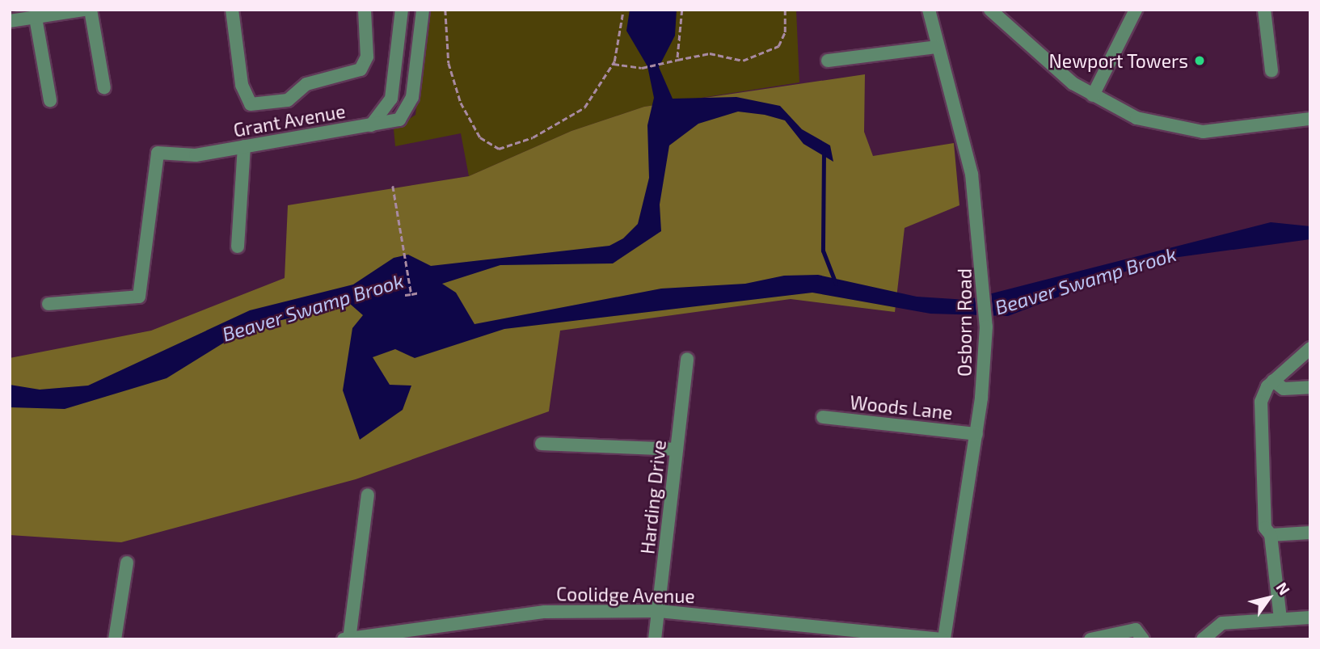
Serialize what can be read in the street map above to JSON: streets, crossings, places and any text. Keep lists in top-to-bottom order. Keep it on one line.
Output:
{"streets":{"street":["Grant Avenue","Osborn Road","Woods Lane","Harding Drive","Coolidge Avenue"]},"crossings":[["Osborn Road","Woods Lane"],["Osborn Road","Coolidge Avenue"],["Harding Drive","Coolidge Avenue"]],"water":["Beaver Swamp Brook"],"places":["Newport Towers"],"north":"top right"}
